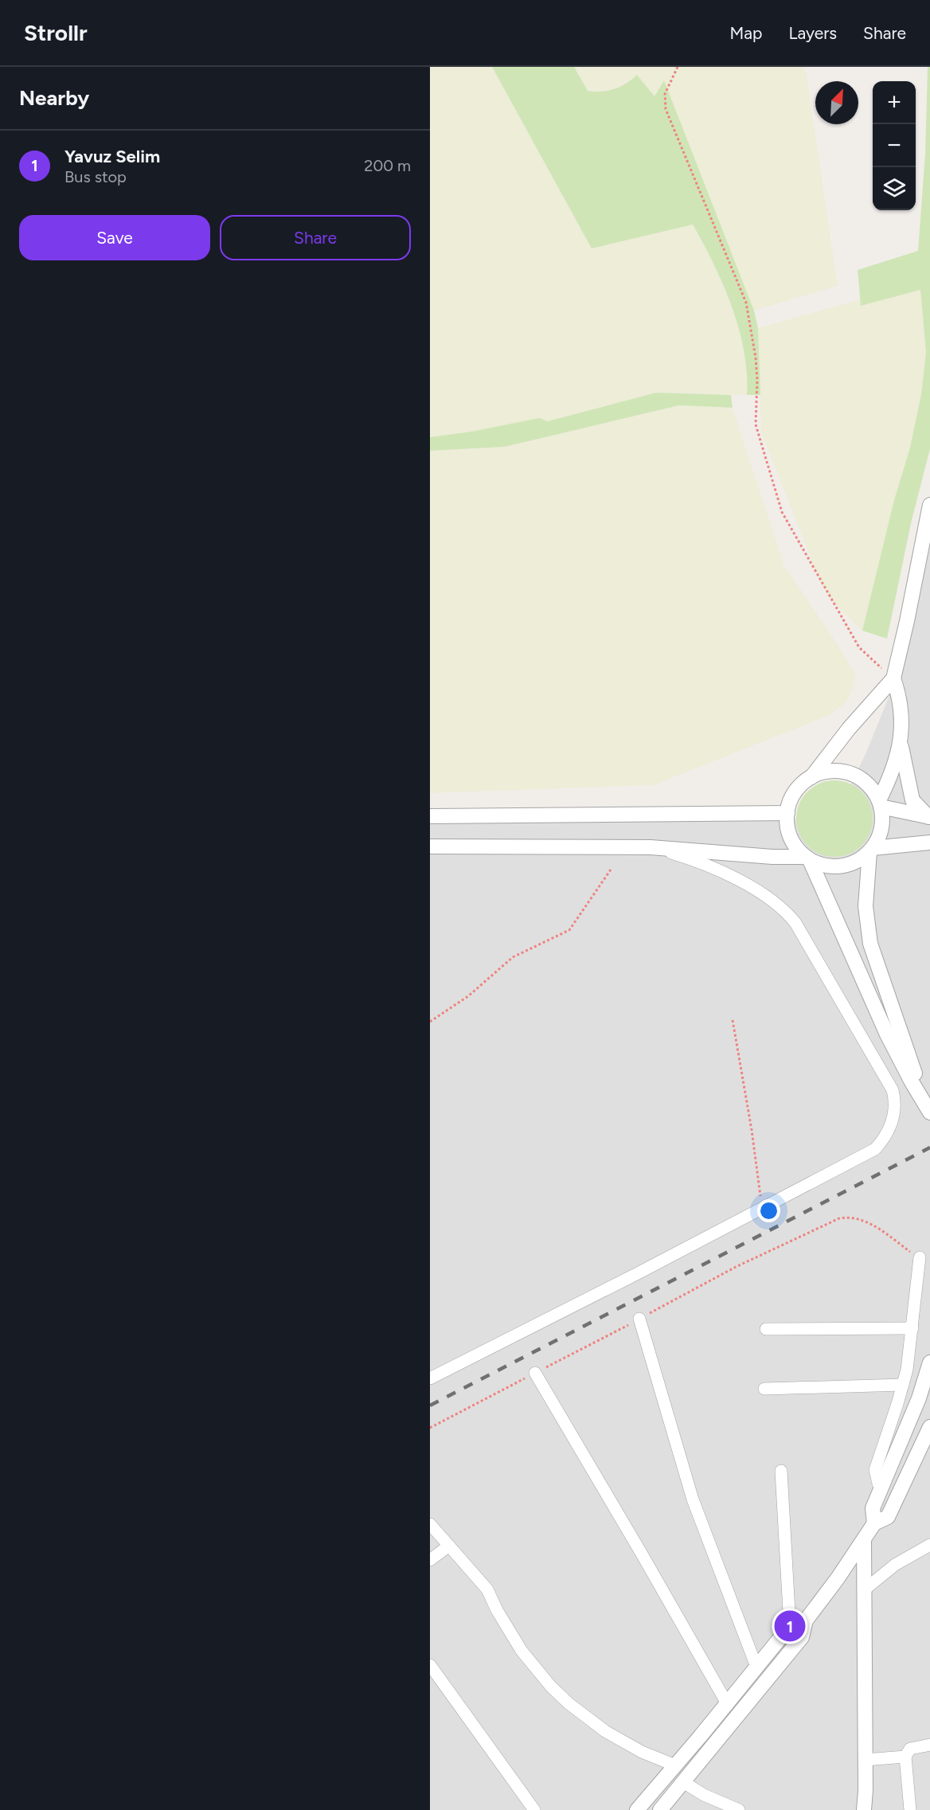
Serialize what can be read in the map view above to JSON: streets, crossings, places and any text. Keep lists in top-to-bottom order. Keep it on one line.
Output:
{"north":"top right","page":{"header":"Strollr","nav":["Map","Layers","Share"],"heading":"Nearby","map_buttons":["+","−"],"list":[{"mark":"1","name":"Yavuz Selim","note":"Bus stop","value":"200 m"}],"buttons":["Save","Share"],"pins":"1"}}
